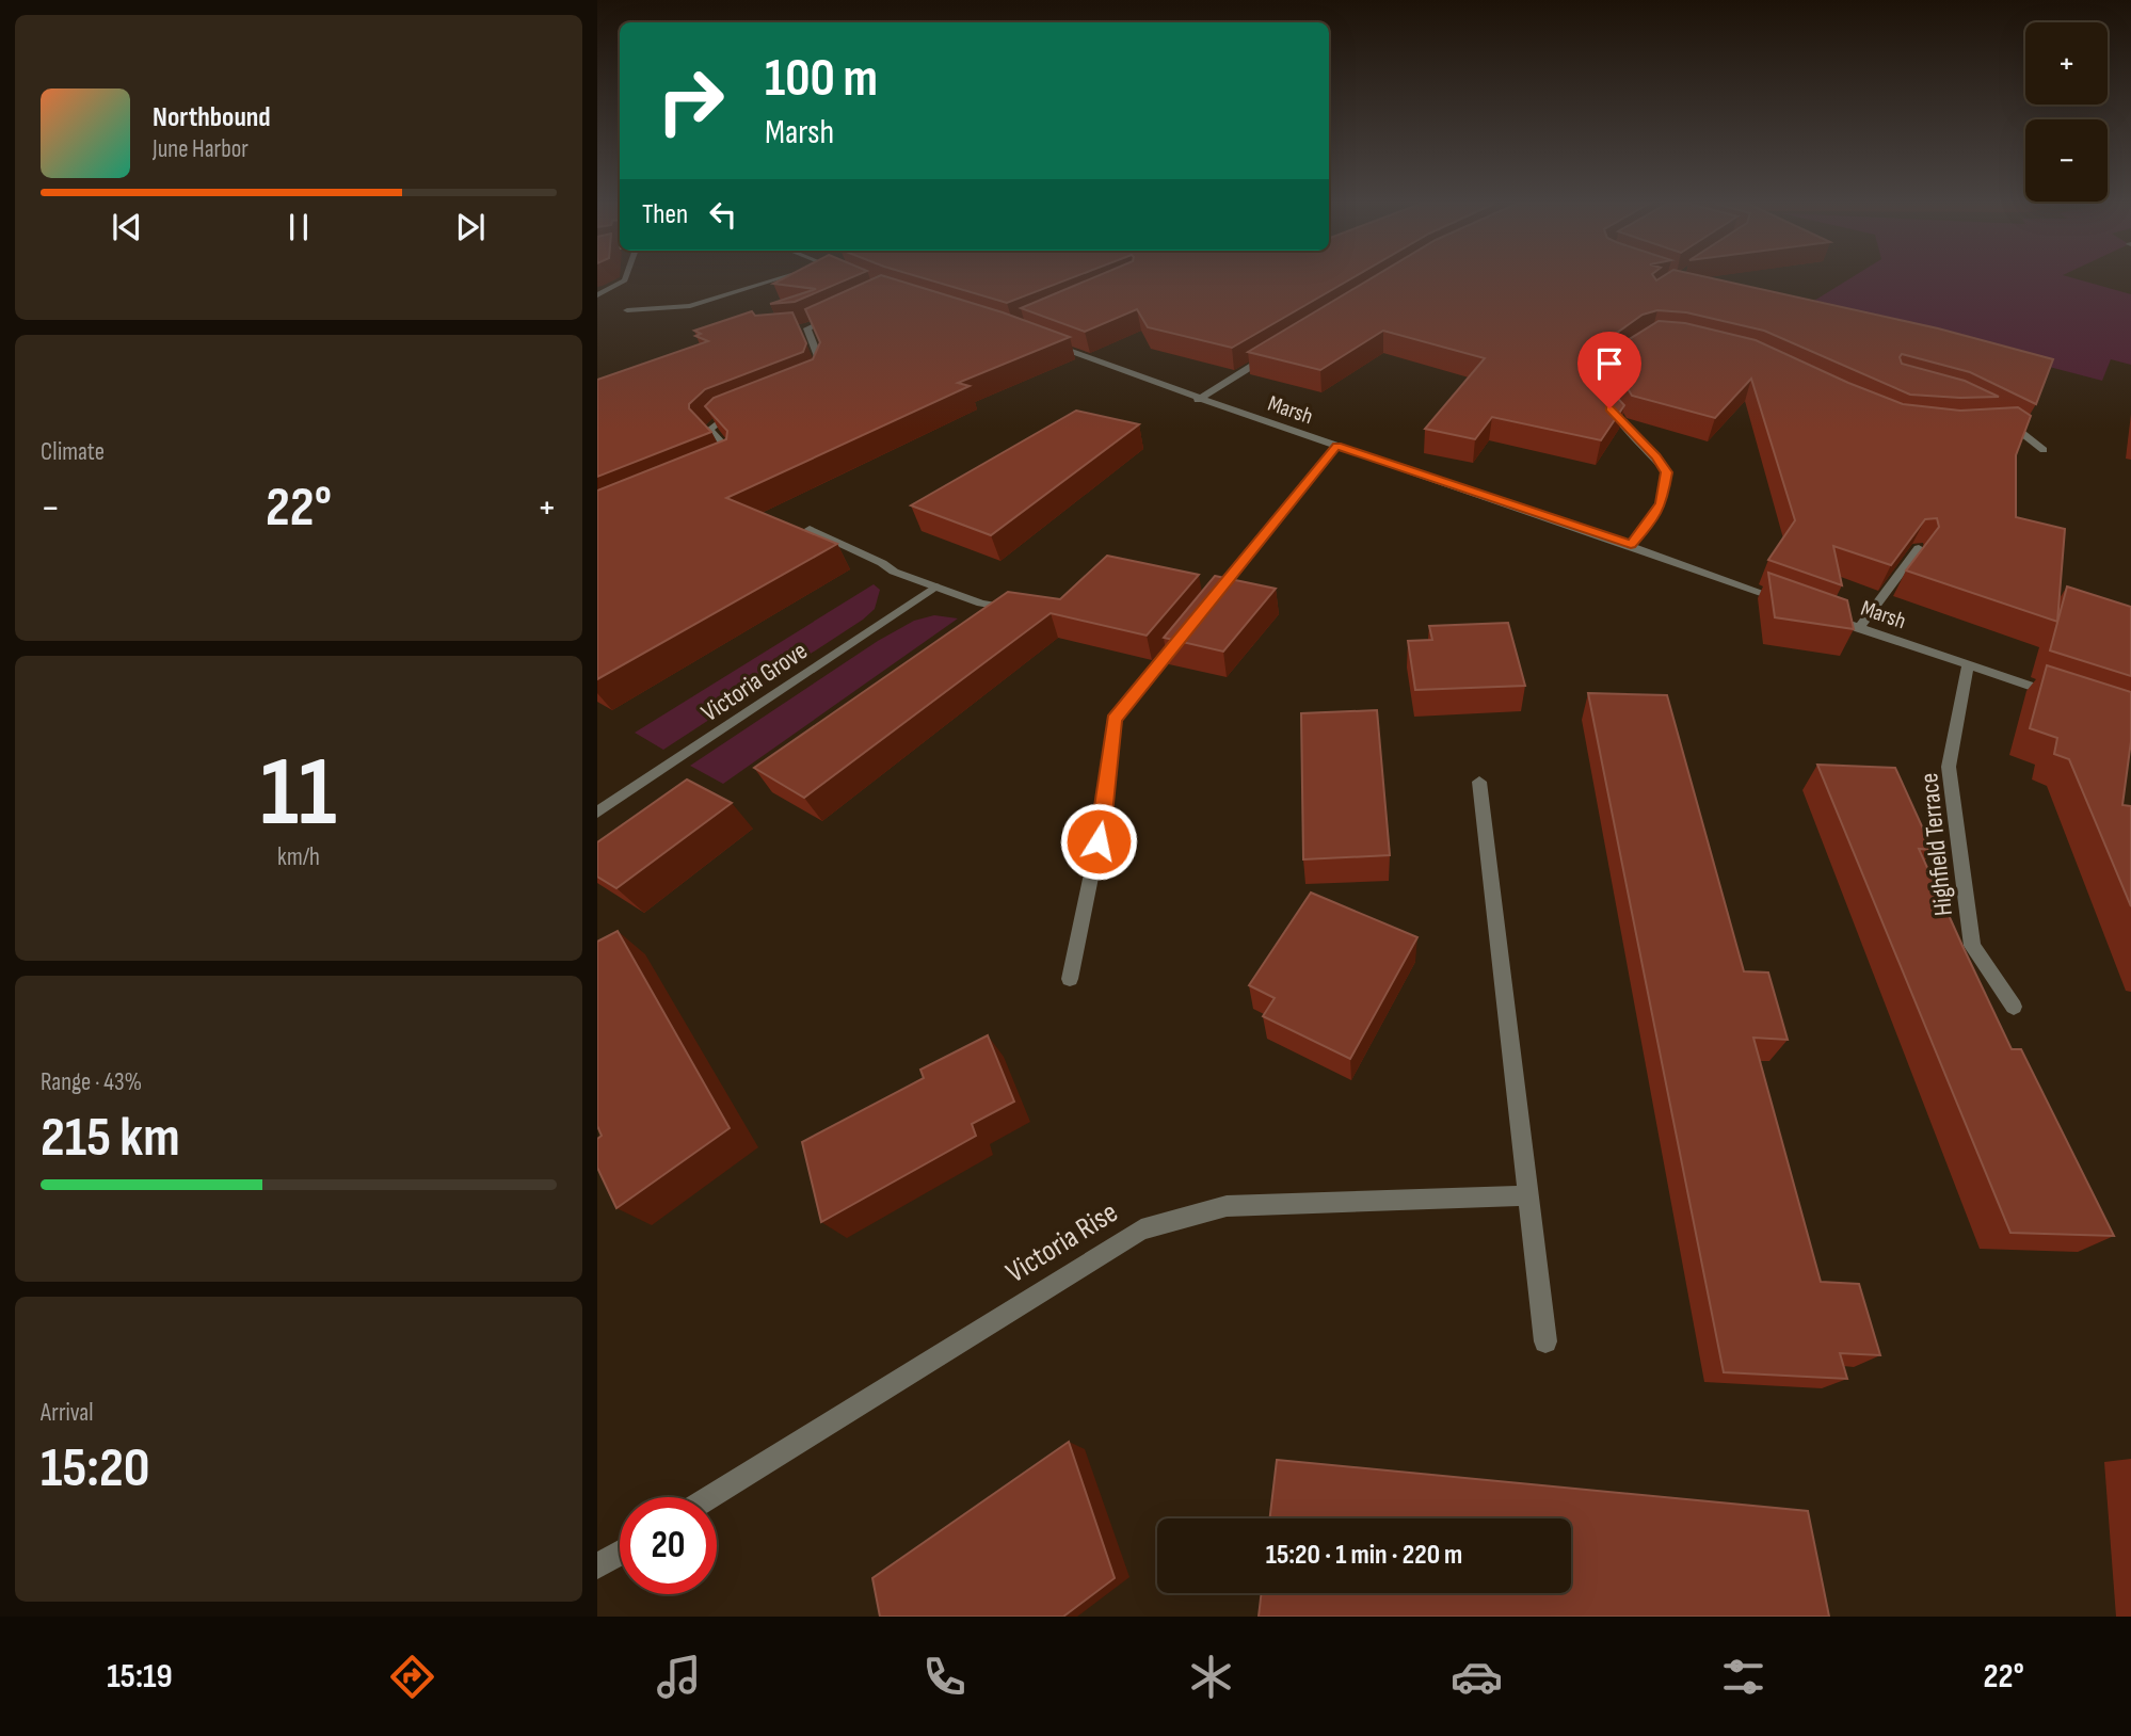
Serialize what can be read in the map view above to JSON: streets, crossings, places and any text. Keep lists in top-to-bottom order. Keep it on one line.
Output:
{"streets":{"street":["Marsh","Victoria Grove","Highfield Terrace","Victoria Rise"]},"crossings":[["Marsh","Highfield Terrace"]],"page":{"map_buttons":["+","−"],"turn":["100 m","Marsh"],"song":["Northbound","June Harbor"],"then":"Then","tile":["Climate",["11","km/h"],["Range · 43%","215 km"],["Arrival","15:20"]],"heat":["−","22°","+"],"limit":"20","trip":"15:20 · 1 min · 220 m","tabs":["15:19","22°"]}}
